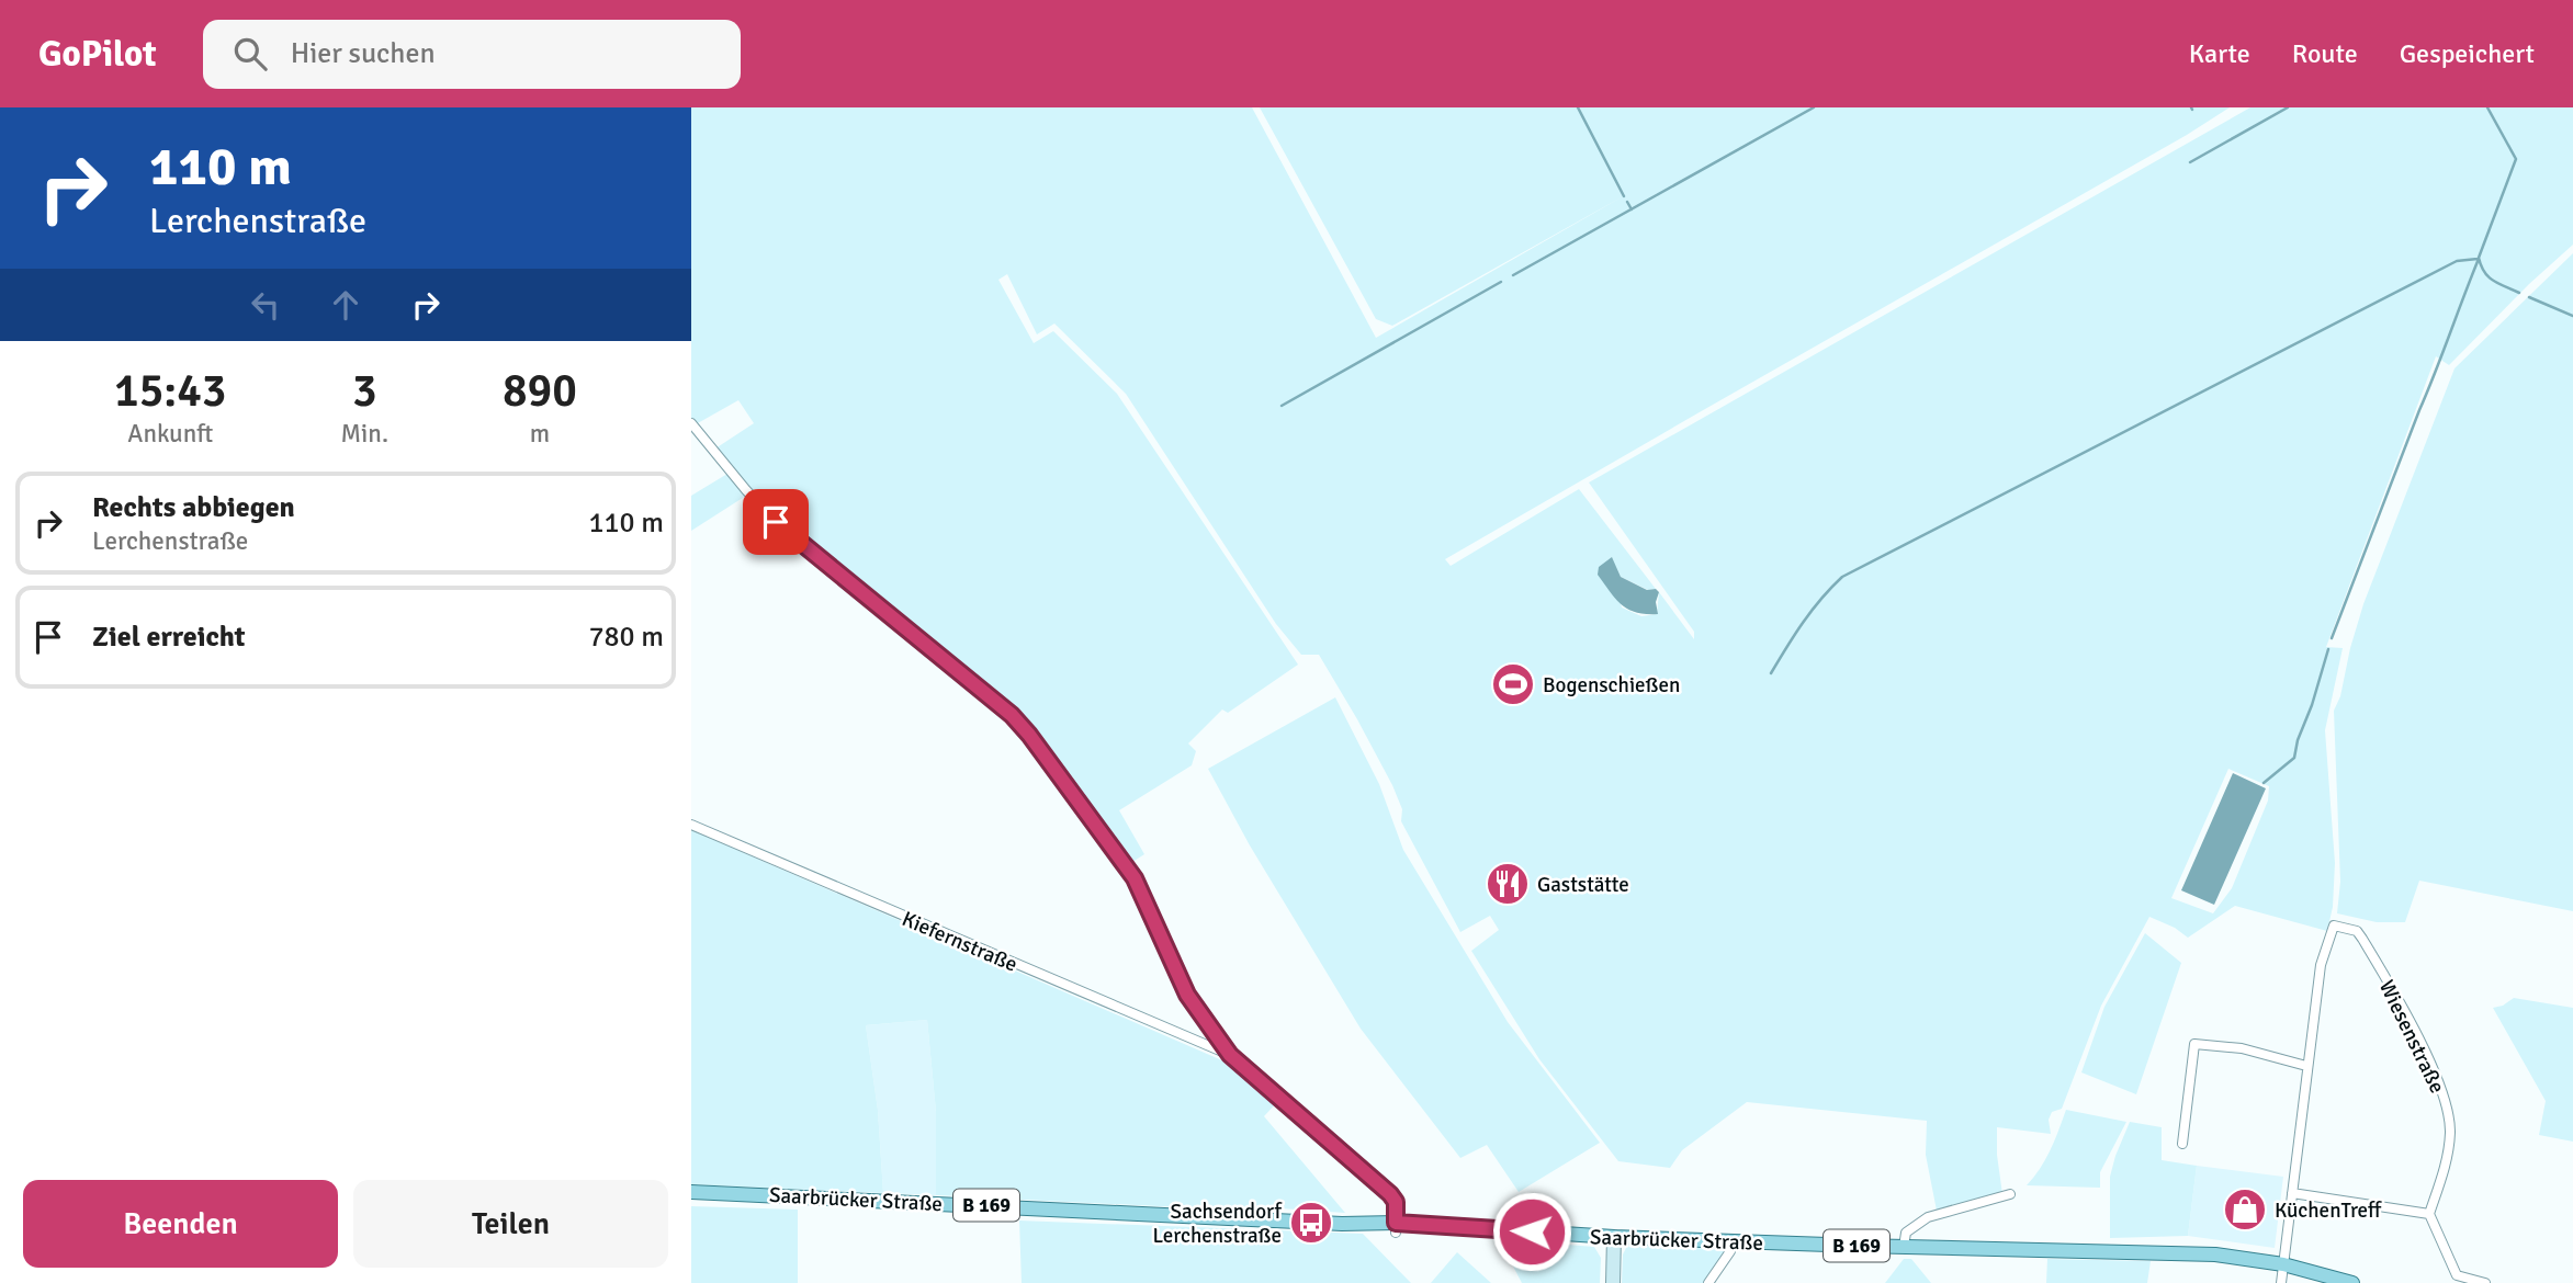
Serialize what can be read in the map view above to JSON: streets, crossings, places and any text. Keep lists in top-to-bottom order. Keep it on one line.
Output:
{"streets":{"main road":["Saarbrücker Straße","B 169"],"street":["Kiefernstraße","Wiesenstraße"]},"places":{"sports":["Bogenschießen"],"restaurant":["Gaststätte"],"shop":["KüchenTreff"],"bus stop":["Sachsendorf Lerchenstraße"]},"page":{"header":"GoPilot","search":"Hier suchen","nav":["Karte","Route","Gespeichert"],"turn":["110 m","Lerchenstraße"],"eta":["15:43","Ankunft","3","Min.","890","m"],"list":[{"name":"Rechts abbiegen","note":"Lerchenstraße","value":"110 m"},{"name":"Ziel erreicht","value":"780 m"}],"buttons":["Beenden","Teilen"]}}
